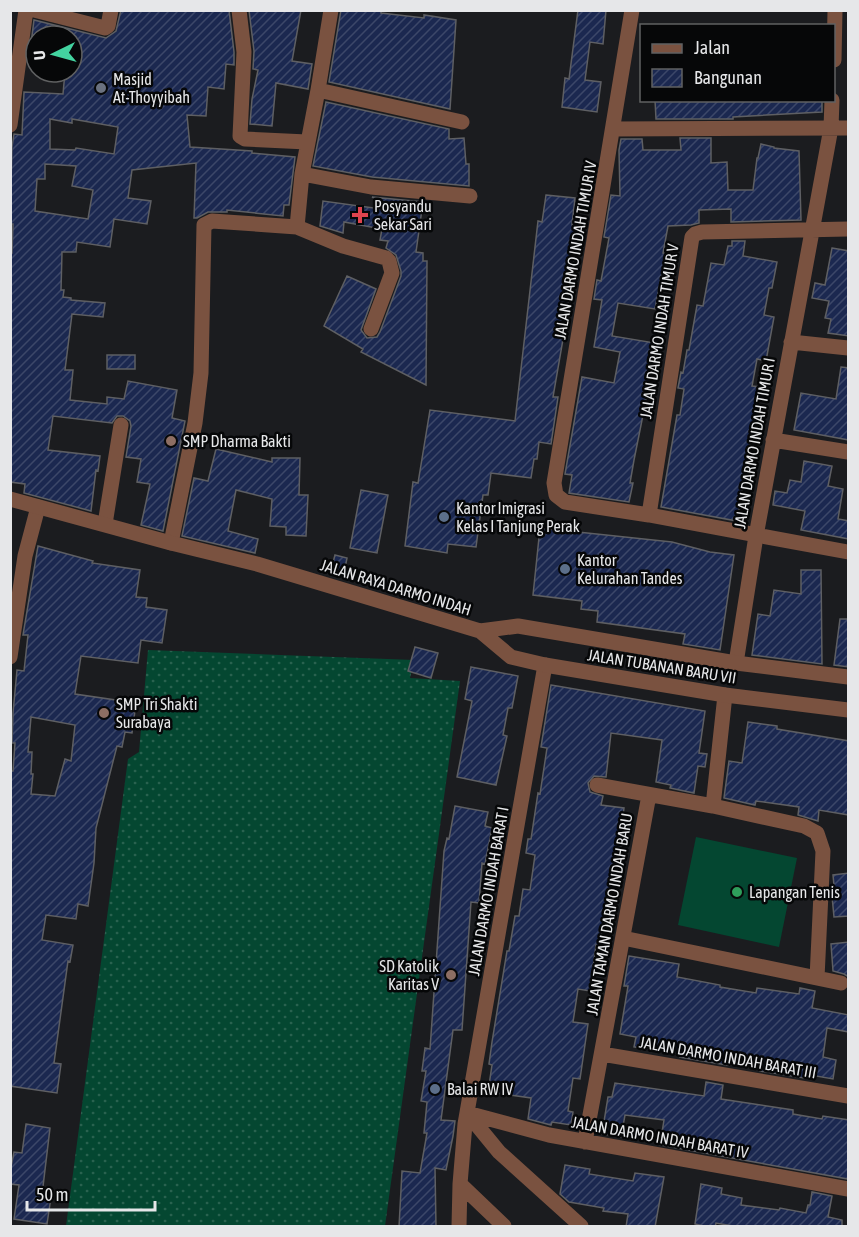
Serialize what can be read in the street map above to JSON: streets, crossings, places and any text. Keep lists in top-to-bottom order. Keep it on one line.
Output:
{"streets":{"street":["JALAN DARMO INDAH TIMUR IV","JALAN DARMO INDAH TIMUR V","JALAN DARMO INDAH TIMUR I","JALAN RAYA DARMO INDAH","JALAN TUBANAN BARU VII","JALAN DARMO INDAH BARAT I","JALAN TAMAN DARMO INDAH BARU","JALAN DARMO INDAH BARAT III","JALAN DARMO INDAH BARAT IV"]},"crossings":[["JALAN DARMO INDAH TIMUR IV","JALAN DARMO INDAH TIMUR V"],["JALAN DARMO INDAH TIMUR V","JALAN DARMO INDAH TIMUR I"],["JALAN DARMO INDAH TIMUR I","JALAN RAYA DARMO INDAH"],["JALAN RAYA DARMO INDAH","JALAN TUBANAN BARU VII"],["JALAN TUBANAN BARU VII","JALAN DARMO INDAH BARAT I"],["JALAN DARMO INDAH BARAT I","JALAN DARMO INDAH BARAT IV"],["JALAN TAMAN DARMO INDAH BARU","JALAN DARMO INDAH BARAT III"],["JALAN TAMAN DARMO INDAH BARU","JALAN DARMO INDAH BARAT IV"]],"places":{"other":["Masjid At-Thoyyibah","SMP Dharma Bakti","Kantor Imigrasi Kelas I Tanjung Perak","Kantor Kelurahan Tandes","SMP Tri Shakti Surabaya","Lapangan Tenis","SD Katolik Karitas V","Balai RW IV"],"health":["Posyandu Sekar Sari"]},"legend":["Jalan","Bangunan"],"scale_bar":"50 m","north":"left"}
